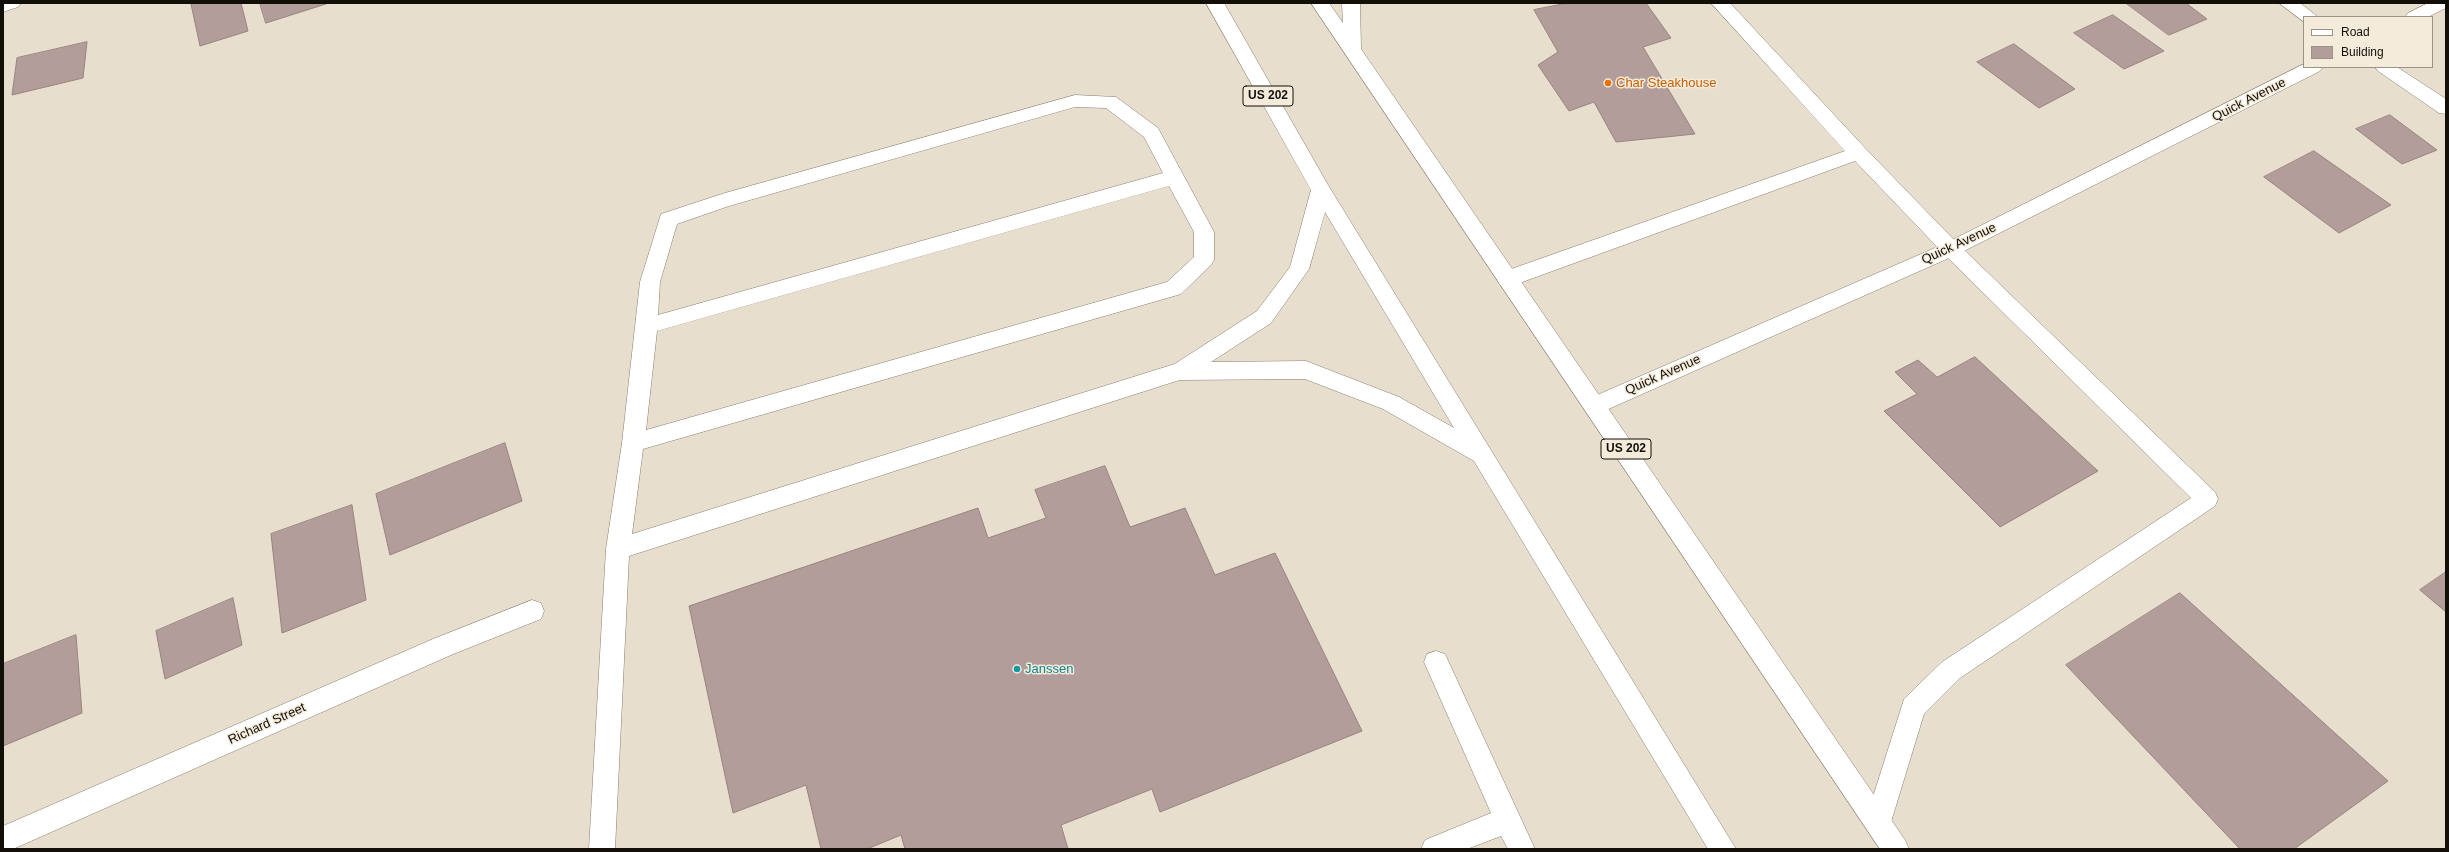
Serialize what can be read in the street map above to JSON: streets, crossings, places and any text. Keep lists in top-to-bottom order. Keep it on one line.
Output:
{"streets":{"main road":["US 202","Quick Avenue","Richard Street"]},"crossings":[["US 202","Quick Avenue"]],"places":["Char Steakhouse","Janssen"],"legend":["Road","Building"]}
